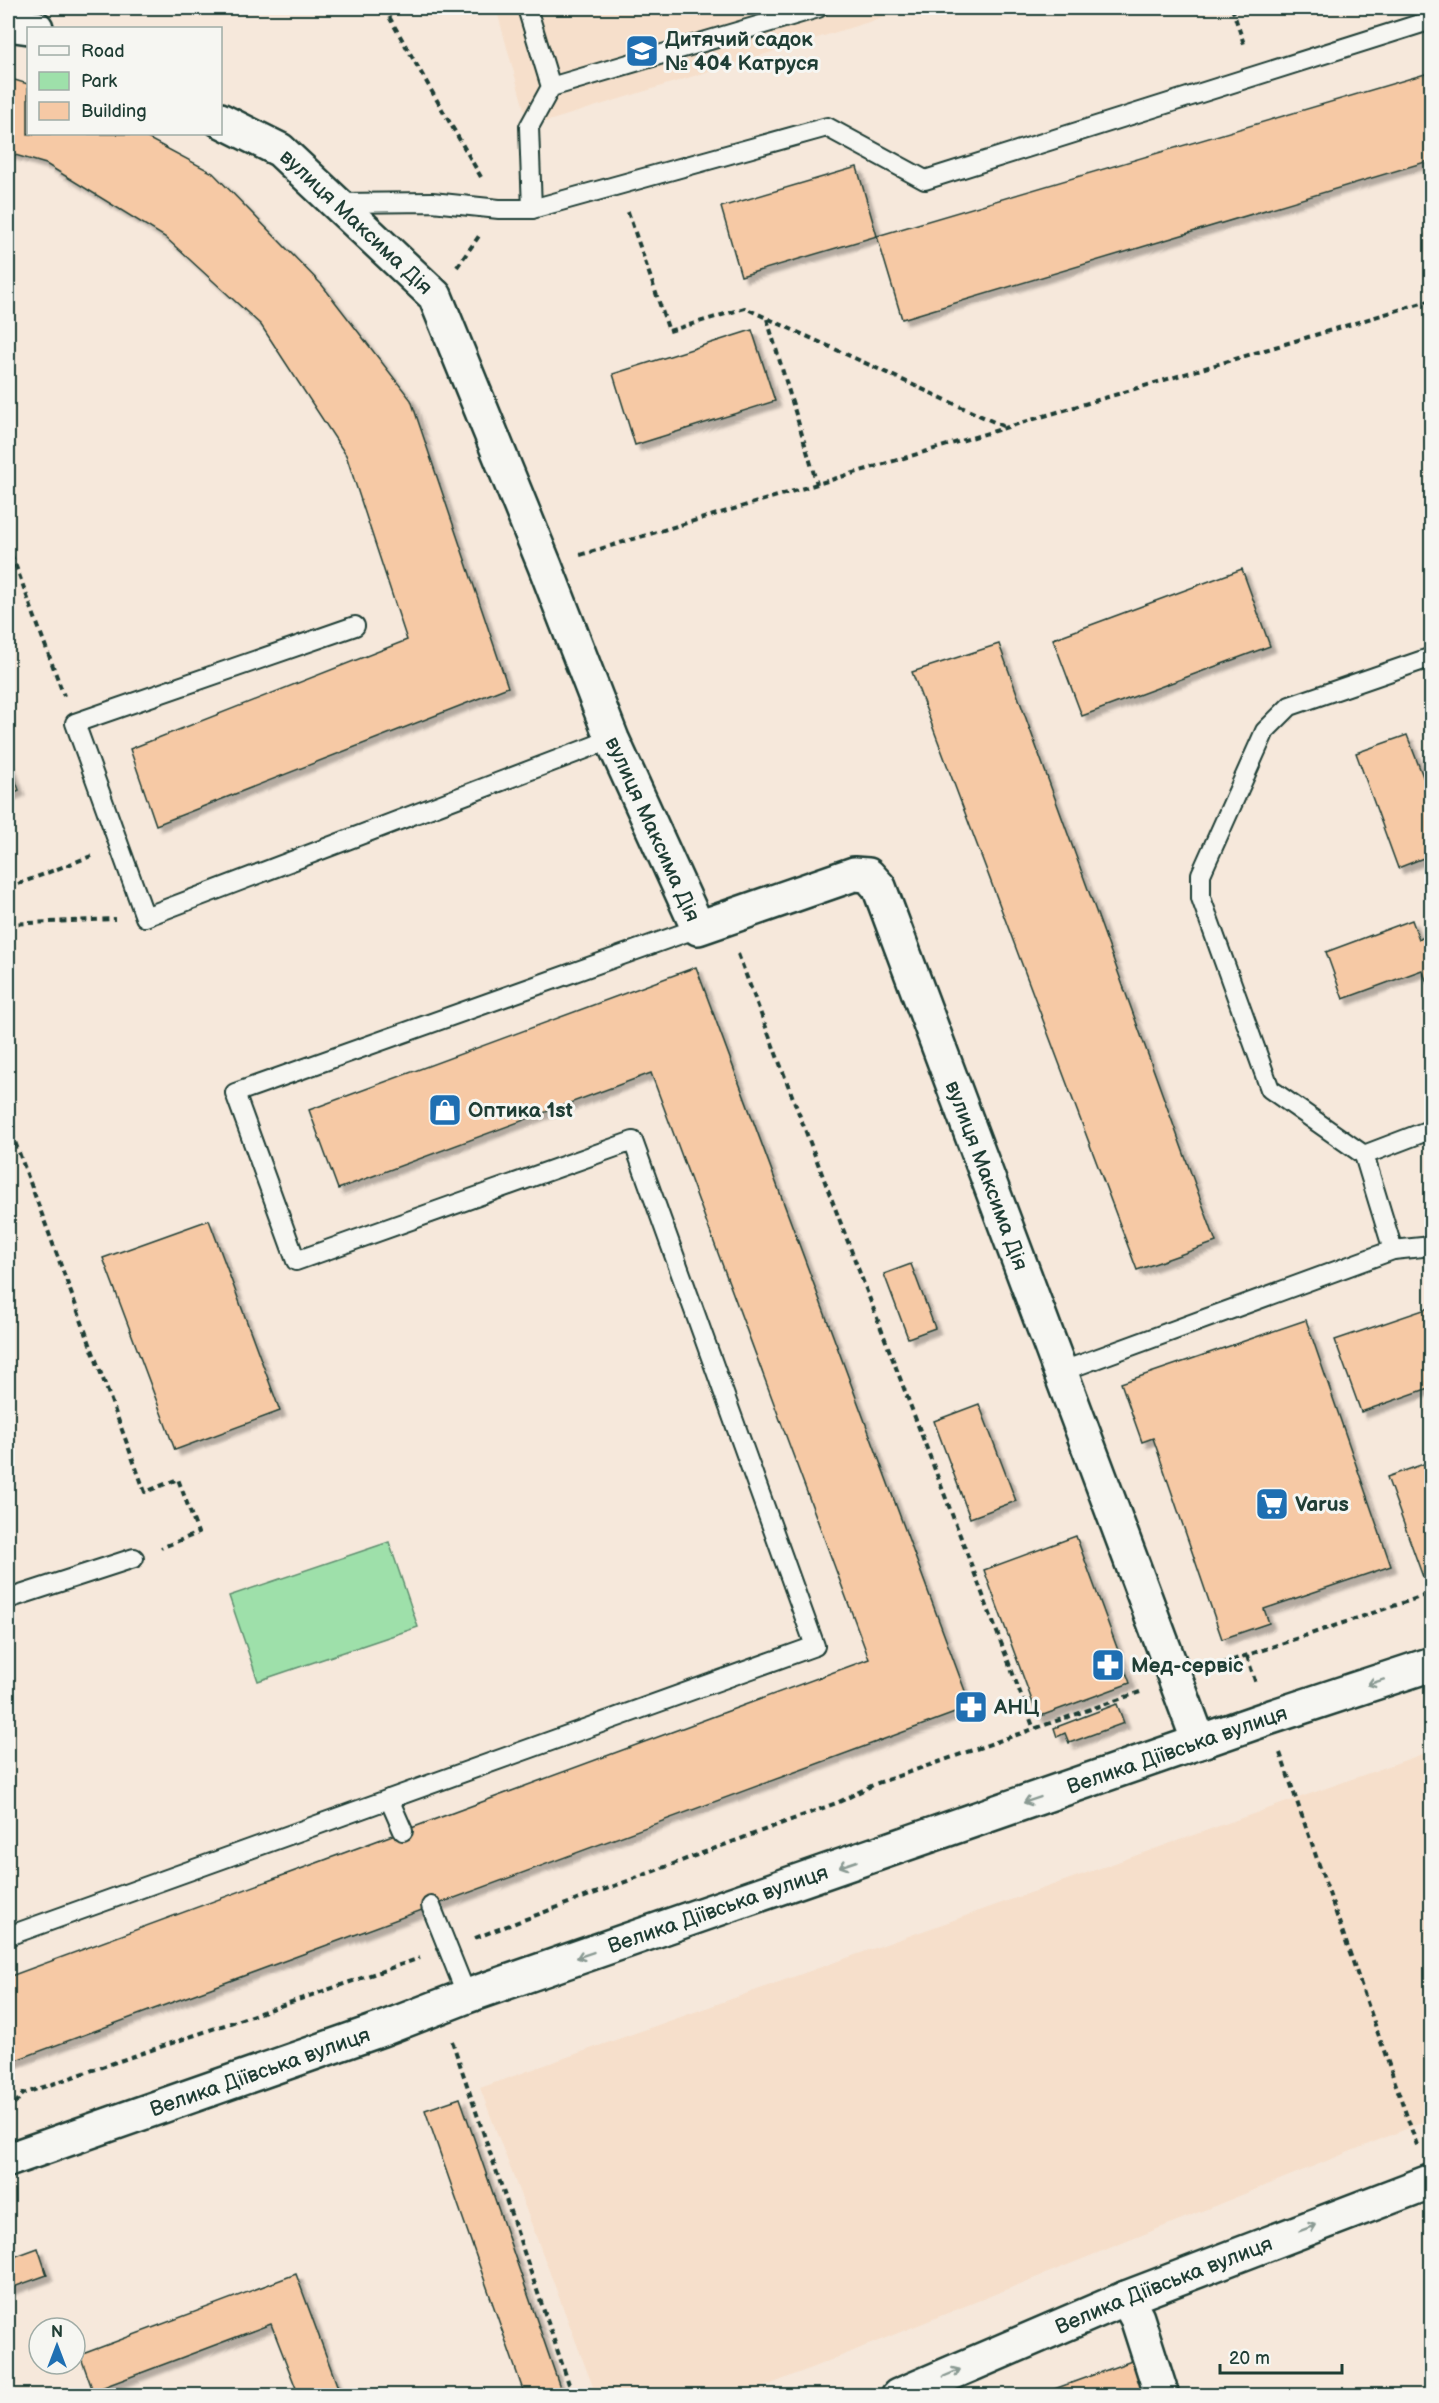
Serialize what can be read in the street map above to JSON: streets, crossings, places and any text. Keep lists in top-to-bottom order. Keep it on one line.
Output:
{"streets":{"street":["вулиця Максима Дія","Велика Діївська вулиця"]},"crossings":[["вулиця Максима Дія","Велика Діївська вулиця"]],"places":{"school or university":["Дитячий садок № 404 Катруся"],"shop":["Оптика 1st"],"supermarket":["Varus"],"pharmacy":["Мед-сервіс","АНЦ"]},"legend":["Road","Park","Building"],"scale_bar":"20 m","north":"top"}
